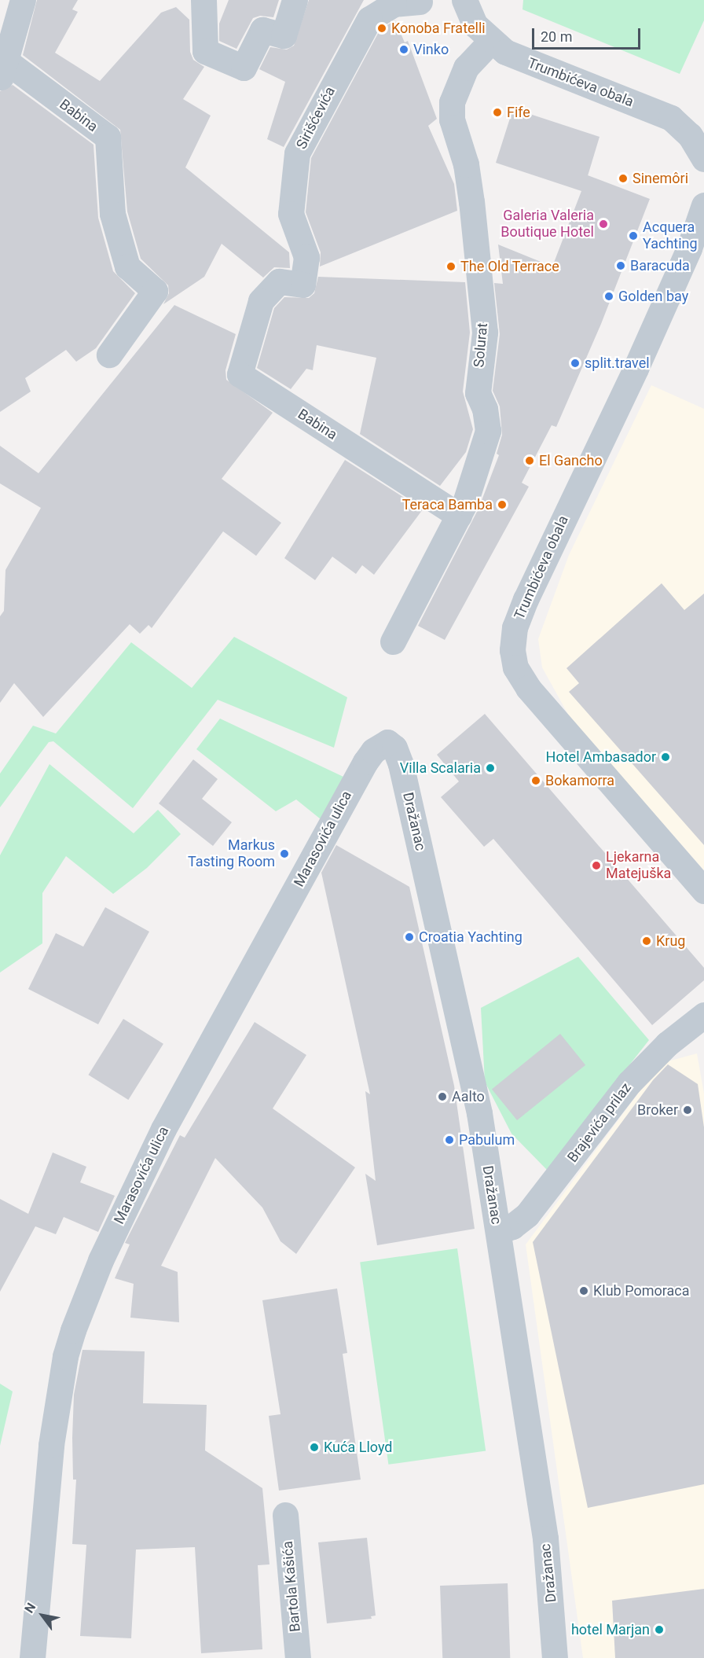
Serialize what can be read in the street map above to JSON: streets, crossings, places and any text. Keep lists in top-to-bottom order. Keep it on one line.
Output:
{"streets":{"street":["Trumbićeva obala","Babina","Sirišćevića","Solurat","Dražanac","Marasovića ulica","Brajevića prilaz","Bartola Kašića"]},"crossings":[["Trumbićeva obala","Solurat"],["Babina","Sirišćevića"],["Babina","Solurat"],["Dražanac","Marasovića ulica"],["Dražanac","Brajevića prilaz"]],"places":["Konoba Fratelli","Vinko","Fife","Sinemôri","Galeria Valeria Boutique Hotel","Acquera Yachting","Baracuda","The Old Terrace","Golden bay","split.travel","El Gancho","Teraca Bamba","Hotel Ambasador","Villa Scalaria","Bokamorra","Markus Tasting Room","Ljekarna Matejuška","Croatia Yachting","Krug","Aalto","Broker","Pabulum","Klub Pomoraca","Kuća Lloyd","hotel Marjan"],"scale_bar":"20 m","north":"top left"}
